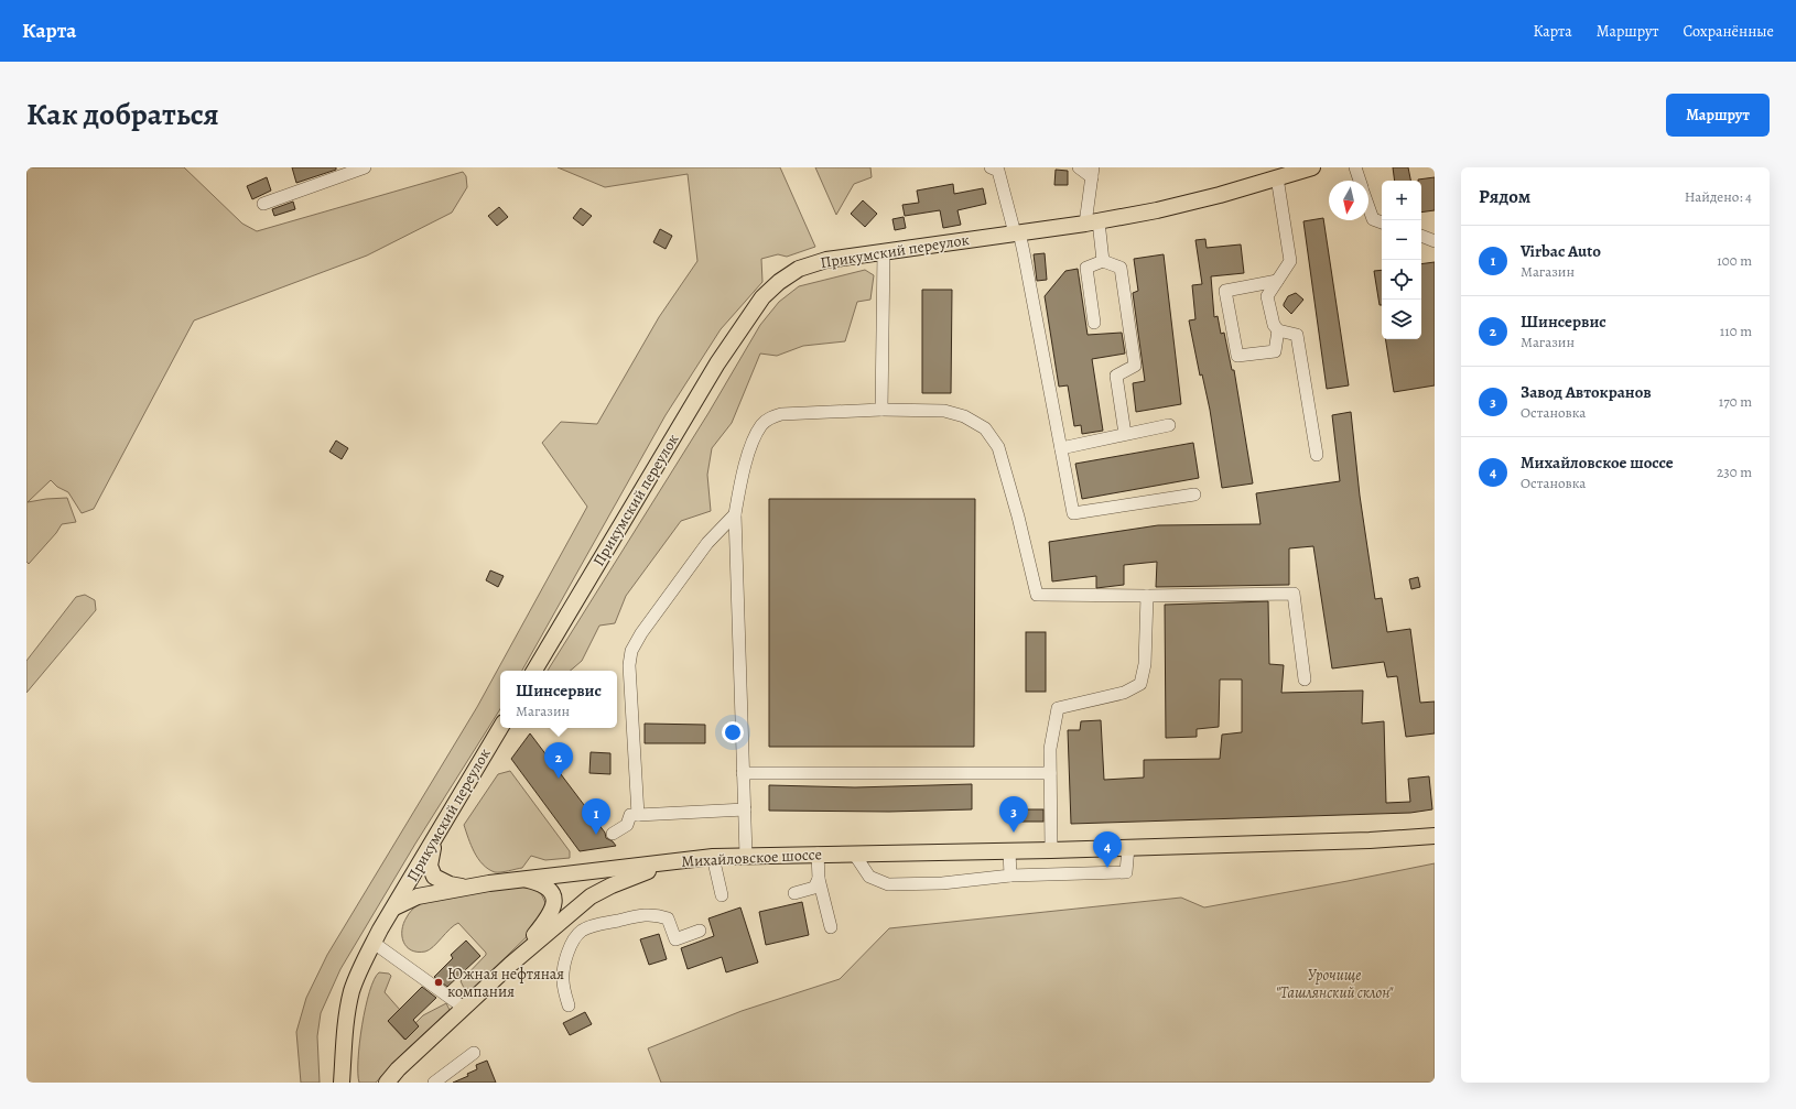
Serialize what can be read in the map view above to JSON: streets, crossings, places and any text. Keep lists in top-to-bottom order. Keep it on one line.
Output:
{"streets":{"main road":["Прикумский переулок","Михайловское шоссе"]},"crossings":[["Прикумский переулок","Михайловское шоссе"]],"parks":["Урочище \"Ташлянский склон\""],"places":["Южная нефтяная компания"],"north":"bottom","page":{"header":"Карта","nav":["Карта","Маршрут","Сохранённые"],"title":"Как добраться","buttons":"Маршрут","heading":["Рядом","Найдено: 4"],"map_buttons":["+","−"],"list":[{"mark":"1","name":"Virbac Auto","note":"Магазин","value":"100 m"},{"mark":"2","name":"Шинсервис","note":"Магазин","value":"110 m"},{"mark":"3","name":"Завод Автокранов","note":"Остановка","value":"170 m"},{"mark":"4","name":"Михайловское шоссе","note":"Остановка","value":"230 m"}],"popup":["Шинсервис","Магазин"],"pins":["2","3","1","4"]}}
